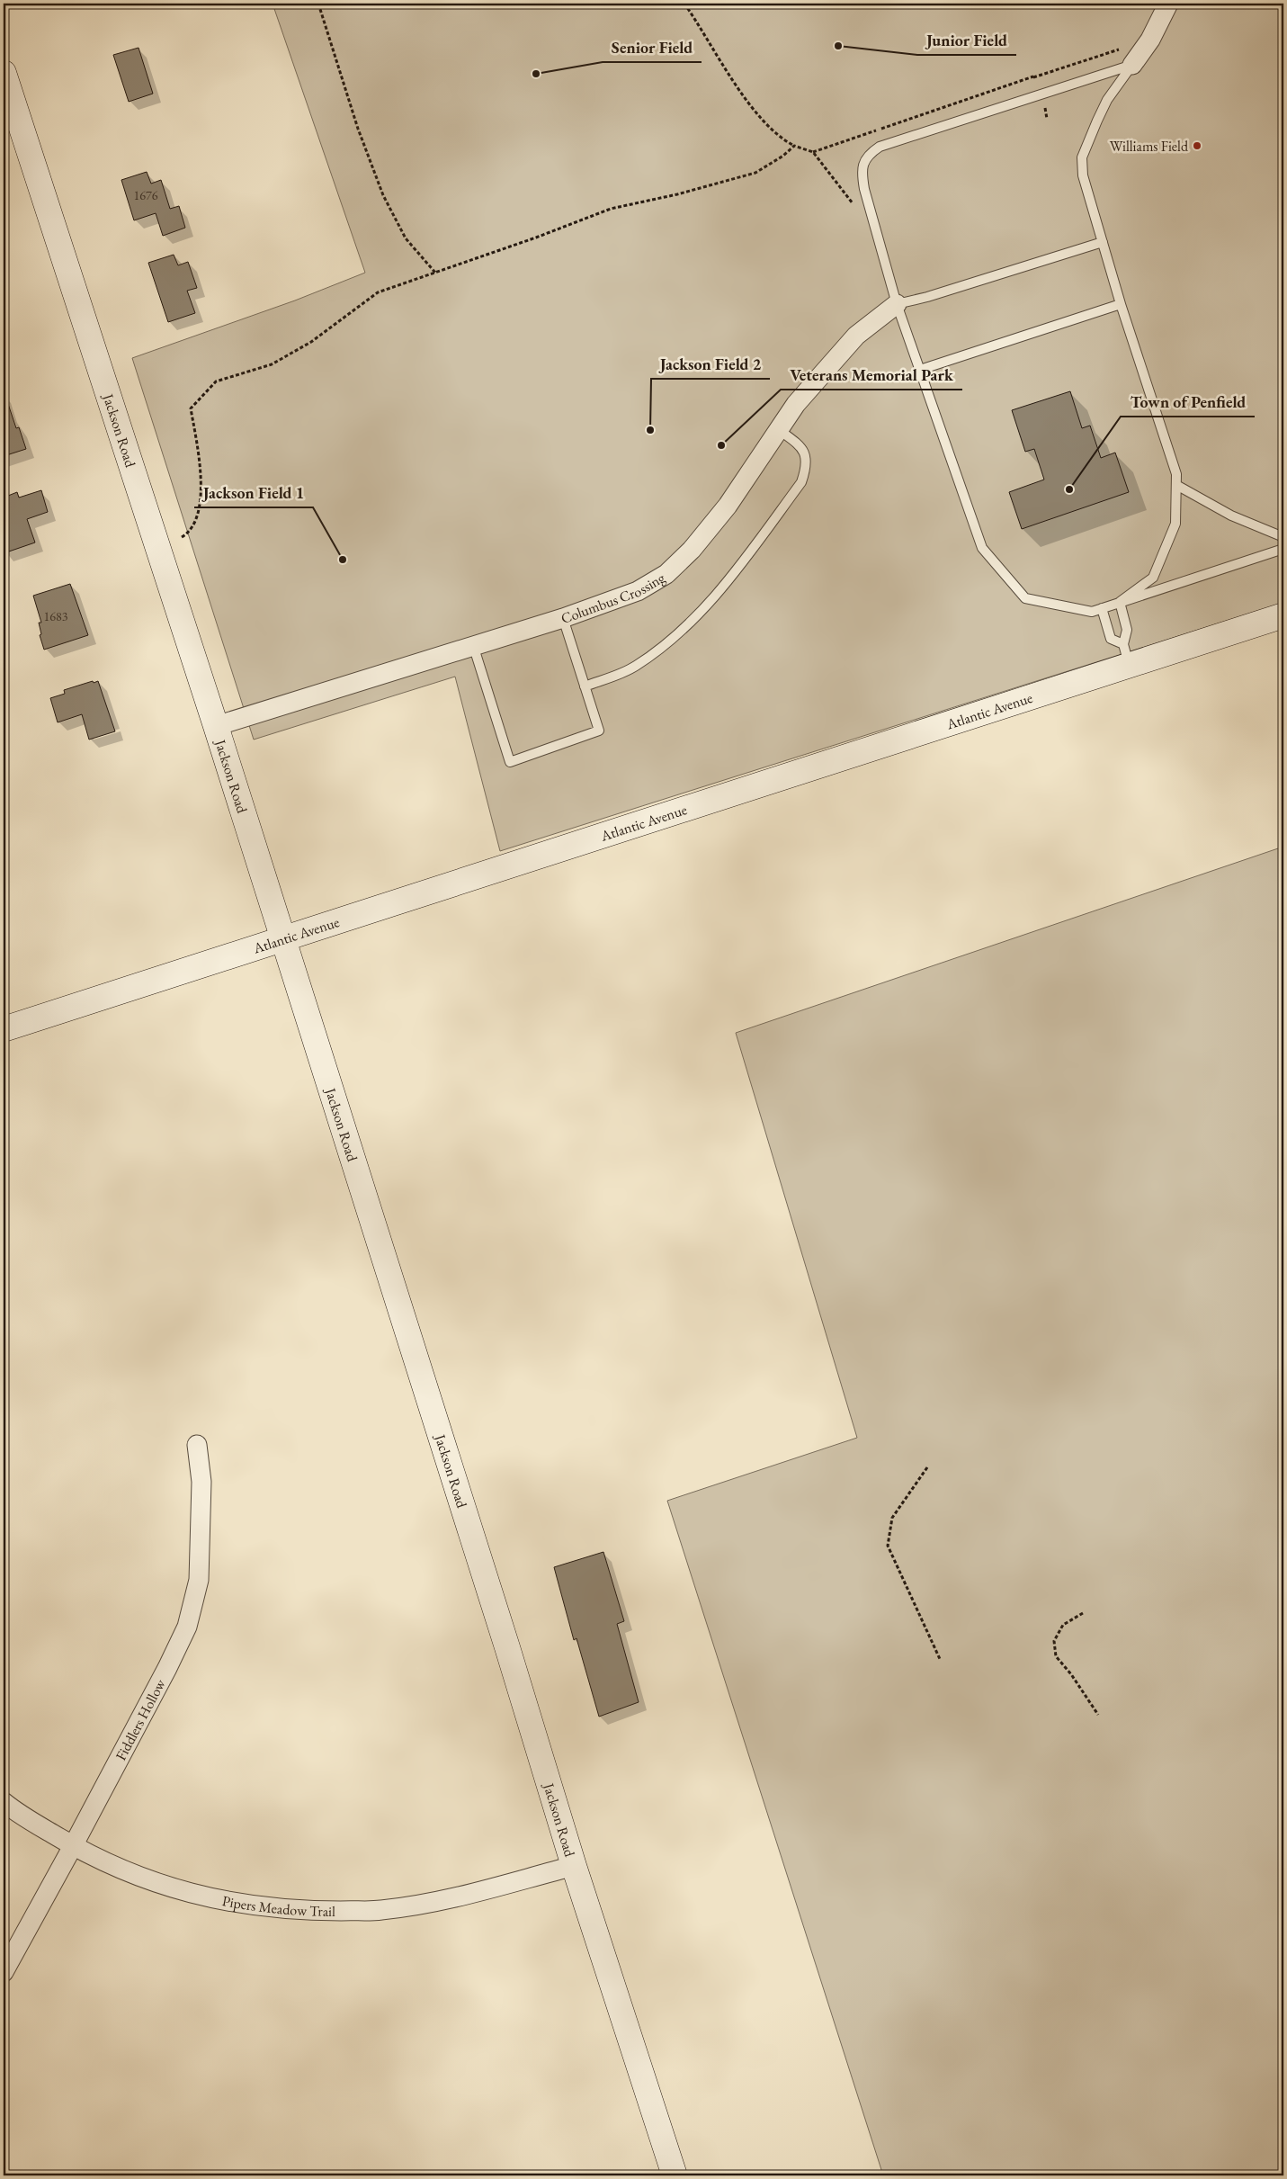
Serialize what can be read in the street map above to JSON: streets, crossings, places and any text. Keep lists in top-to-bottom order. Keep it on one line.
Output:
{"streets":{"street":["Jackson Road","Columbus Crossing","Atlantic Avenue","Fiddlers Hollow","Pipers Meadow Trail"]},"crossings":[["Jackson Road","Columbus Crossing"],["Jackson Road","Atlantic Avenue"],["Jackson Road","Pipers Meadow Trail"],["Fiddlers Hollow","Pipers Meadow Trail"]],"places":["Junior Field","Senior Field","Williams Field","Jackson Field 2","Veterans Memorial Park","Town of Penfield","Jackson Field 1"],"house_numbers":["1676","1683"]}
